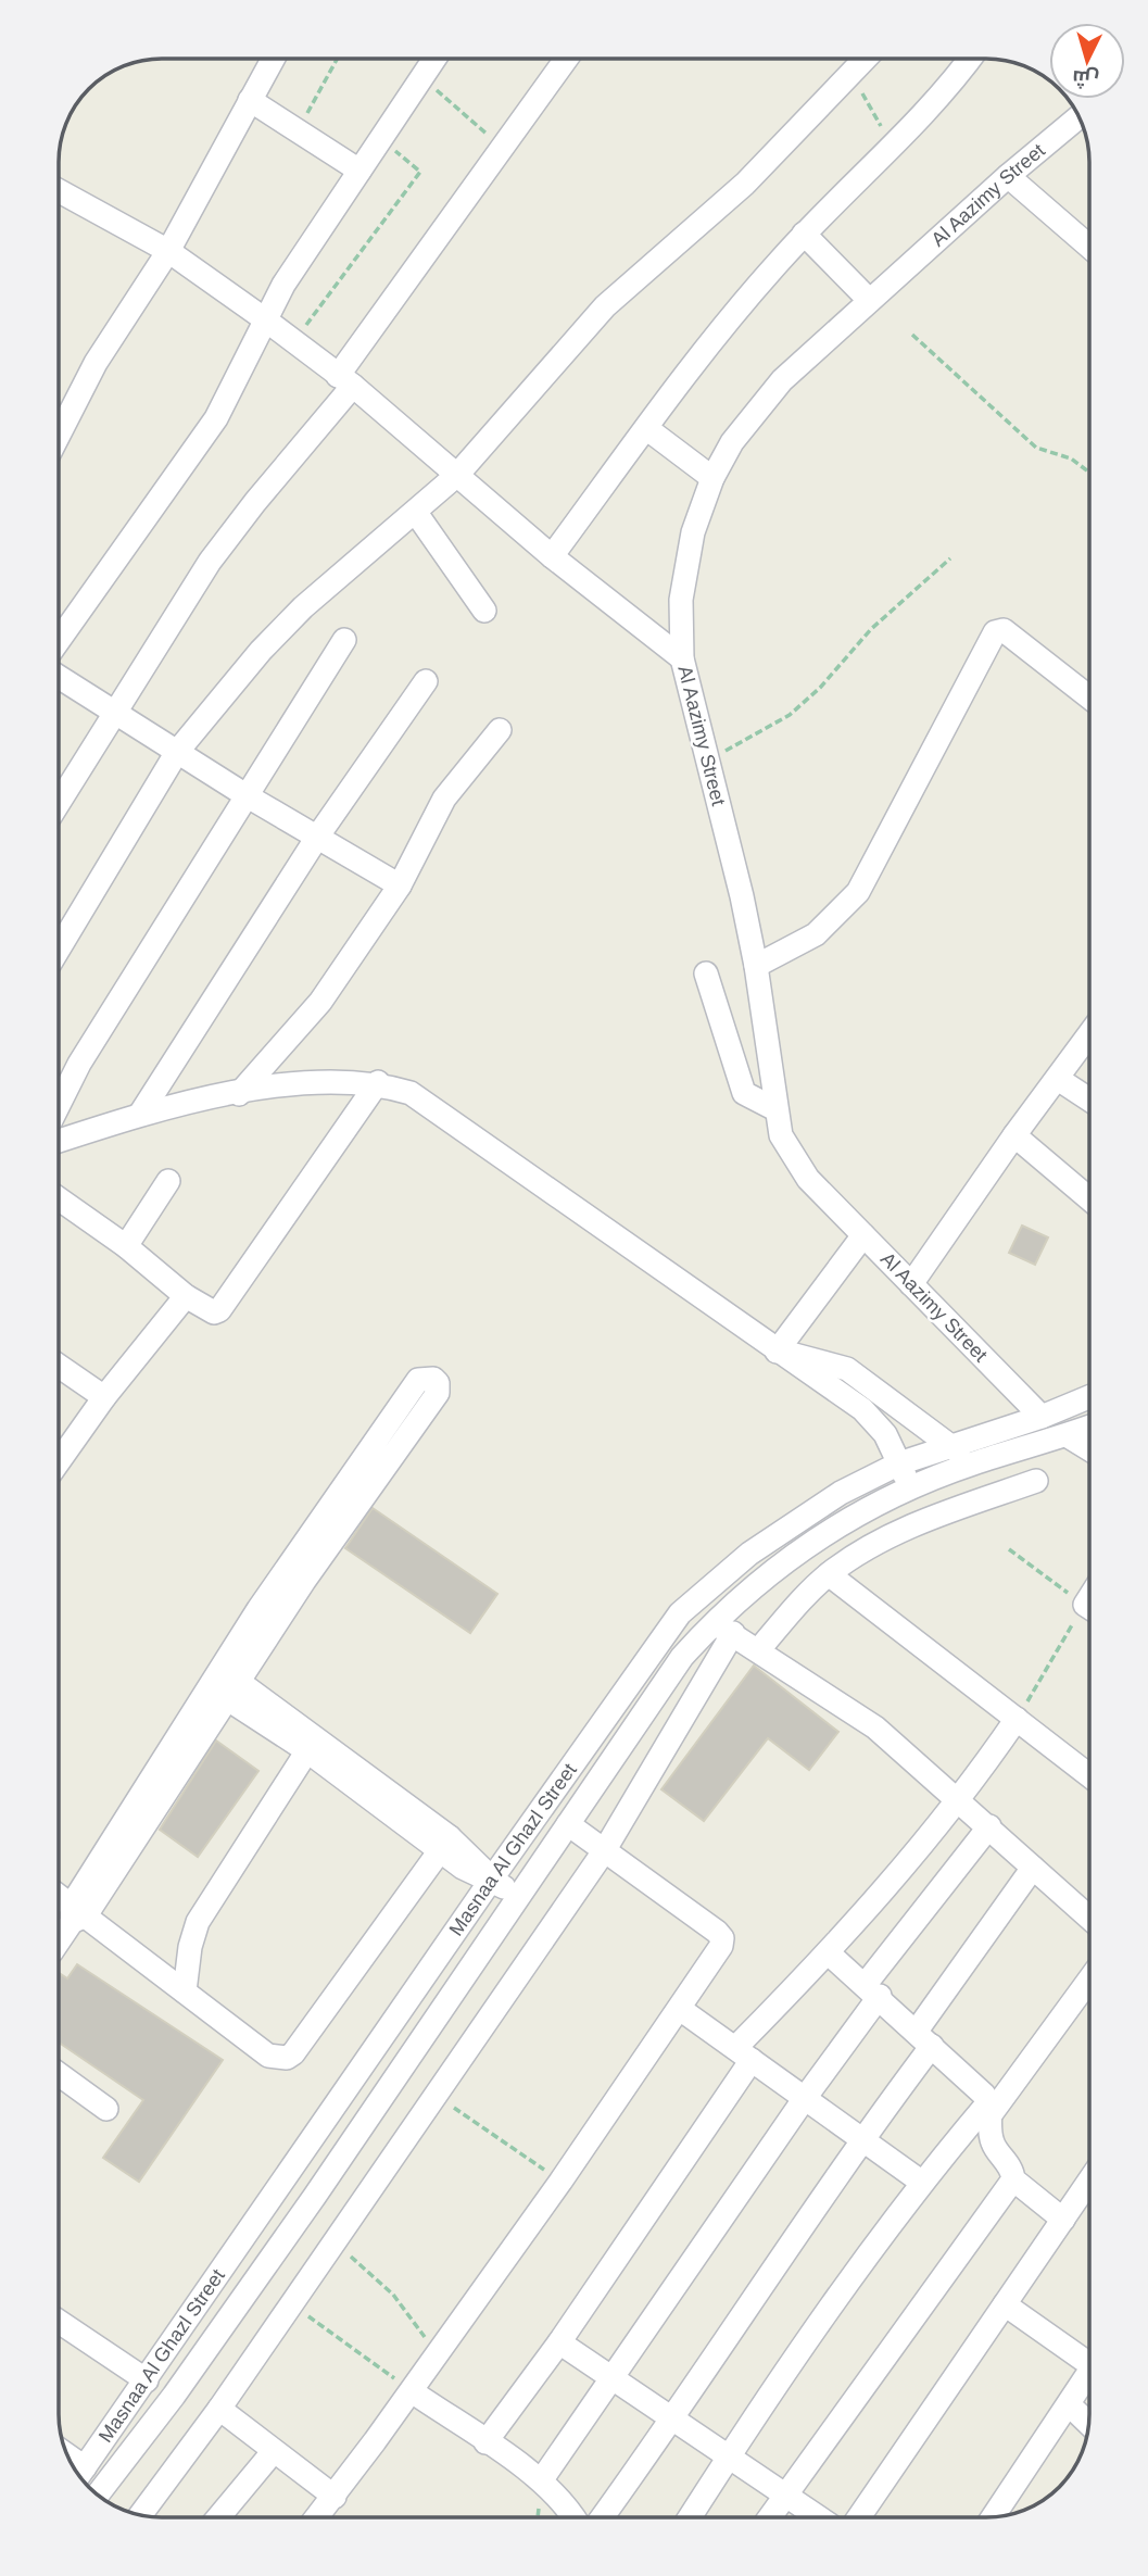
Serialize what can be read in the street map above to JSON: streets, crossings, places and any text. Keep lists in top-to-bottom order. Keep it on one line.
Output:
{"streets":{"street":["Al Aazimy Street","Masnaa Al Ghazl Street"]},"crossings":[["Al Aazimy Street","Masnaa Al Ghazl Street"]],"north":"bottom"}
